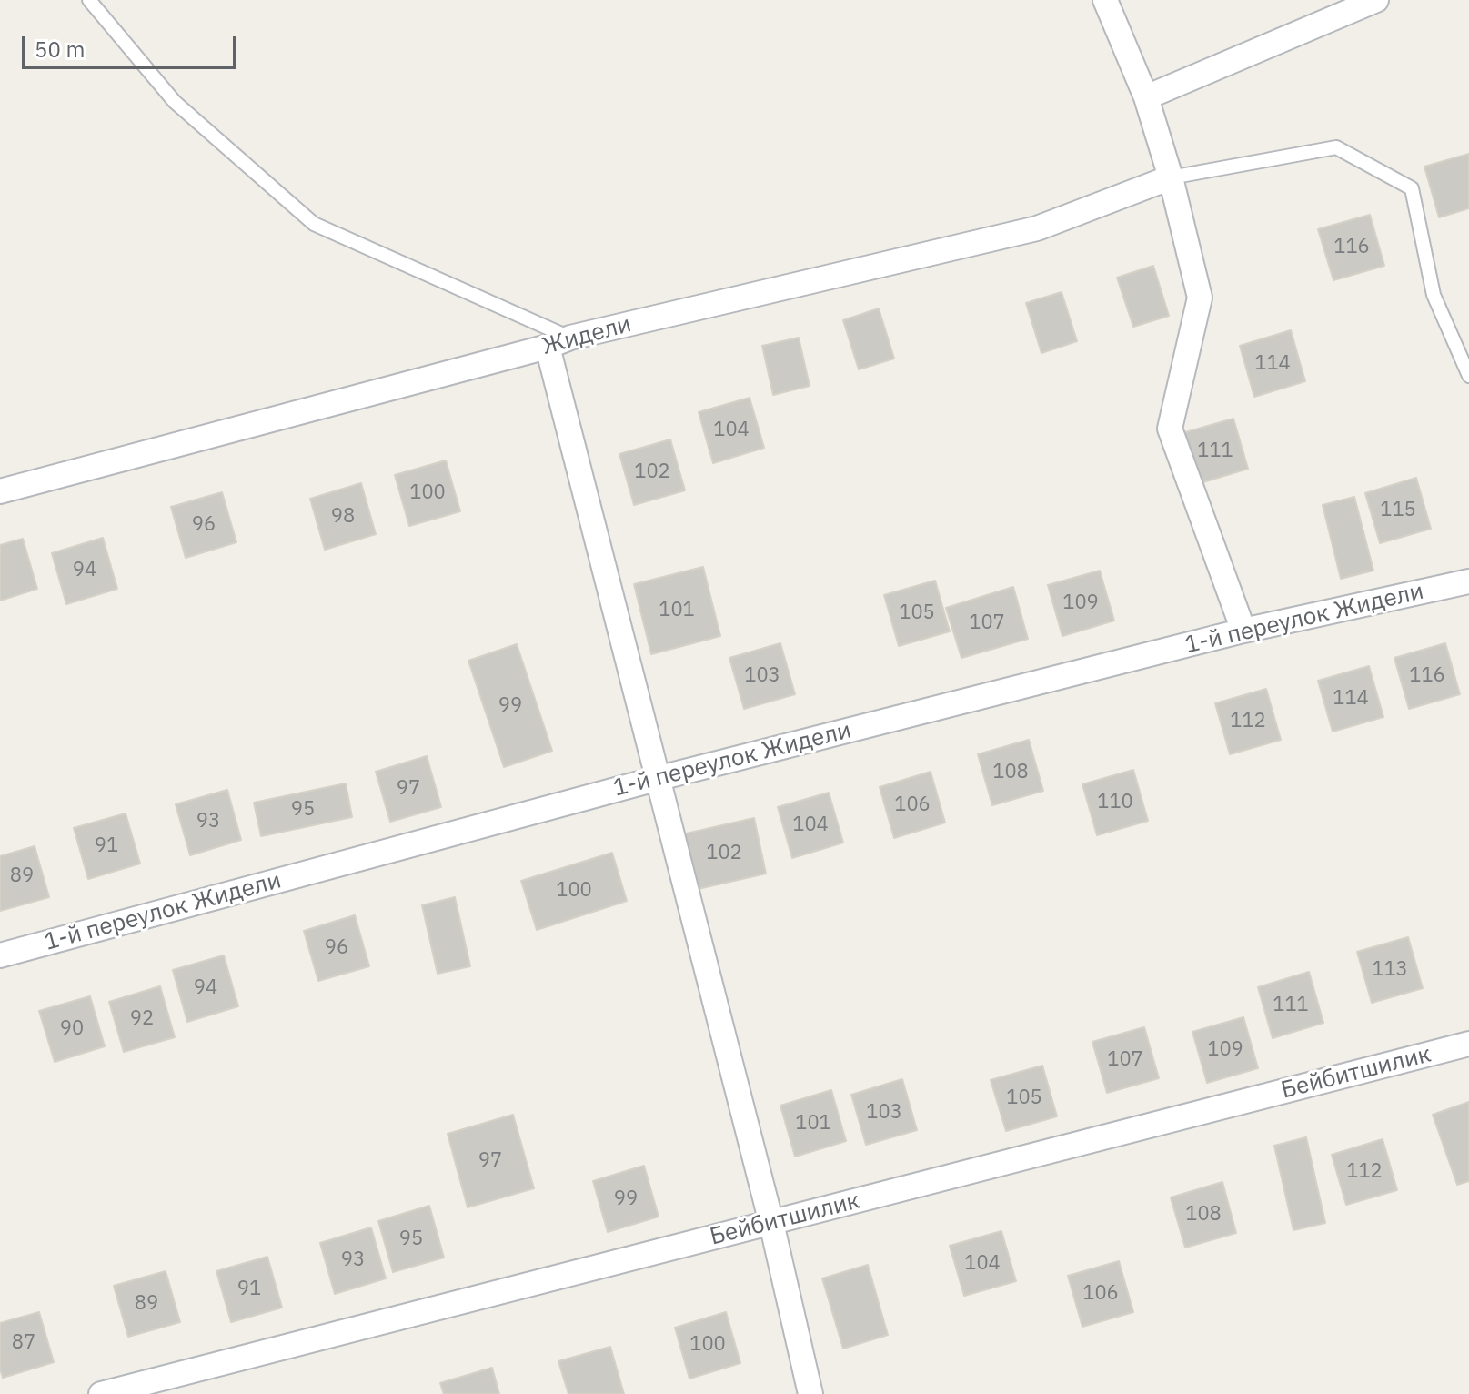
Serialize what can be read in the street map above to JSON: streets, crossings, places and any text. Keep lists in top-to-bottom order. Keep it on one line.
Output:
{"streets":{"street":["Жидели","1-й переулок Жидели","Бейбитшилик"]},"house_numbers":["116","114","104","111","102","100","115","98","96","94","109","101","105","107","103","116","114","99","112","108","97","110","106","95","93","104","91","102","89","100","96","113","94","111","92","90","109","107","105","103","101","97","112","99","108","95","93","104","91","106","89","87","100"],"scale_bar":"50 m"}
